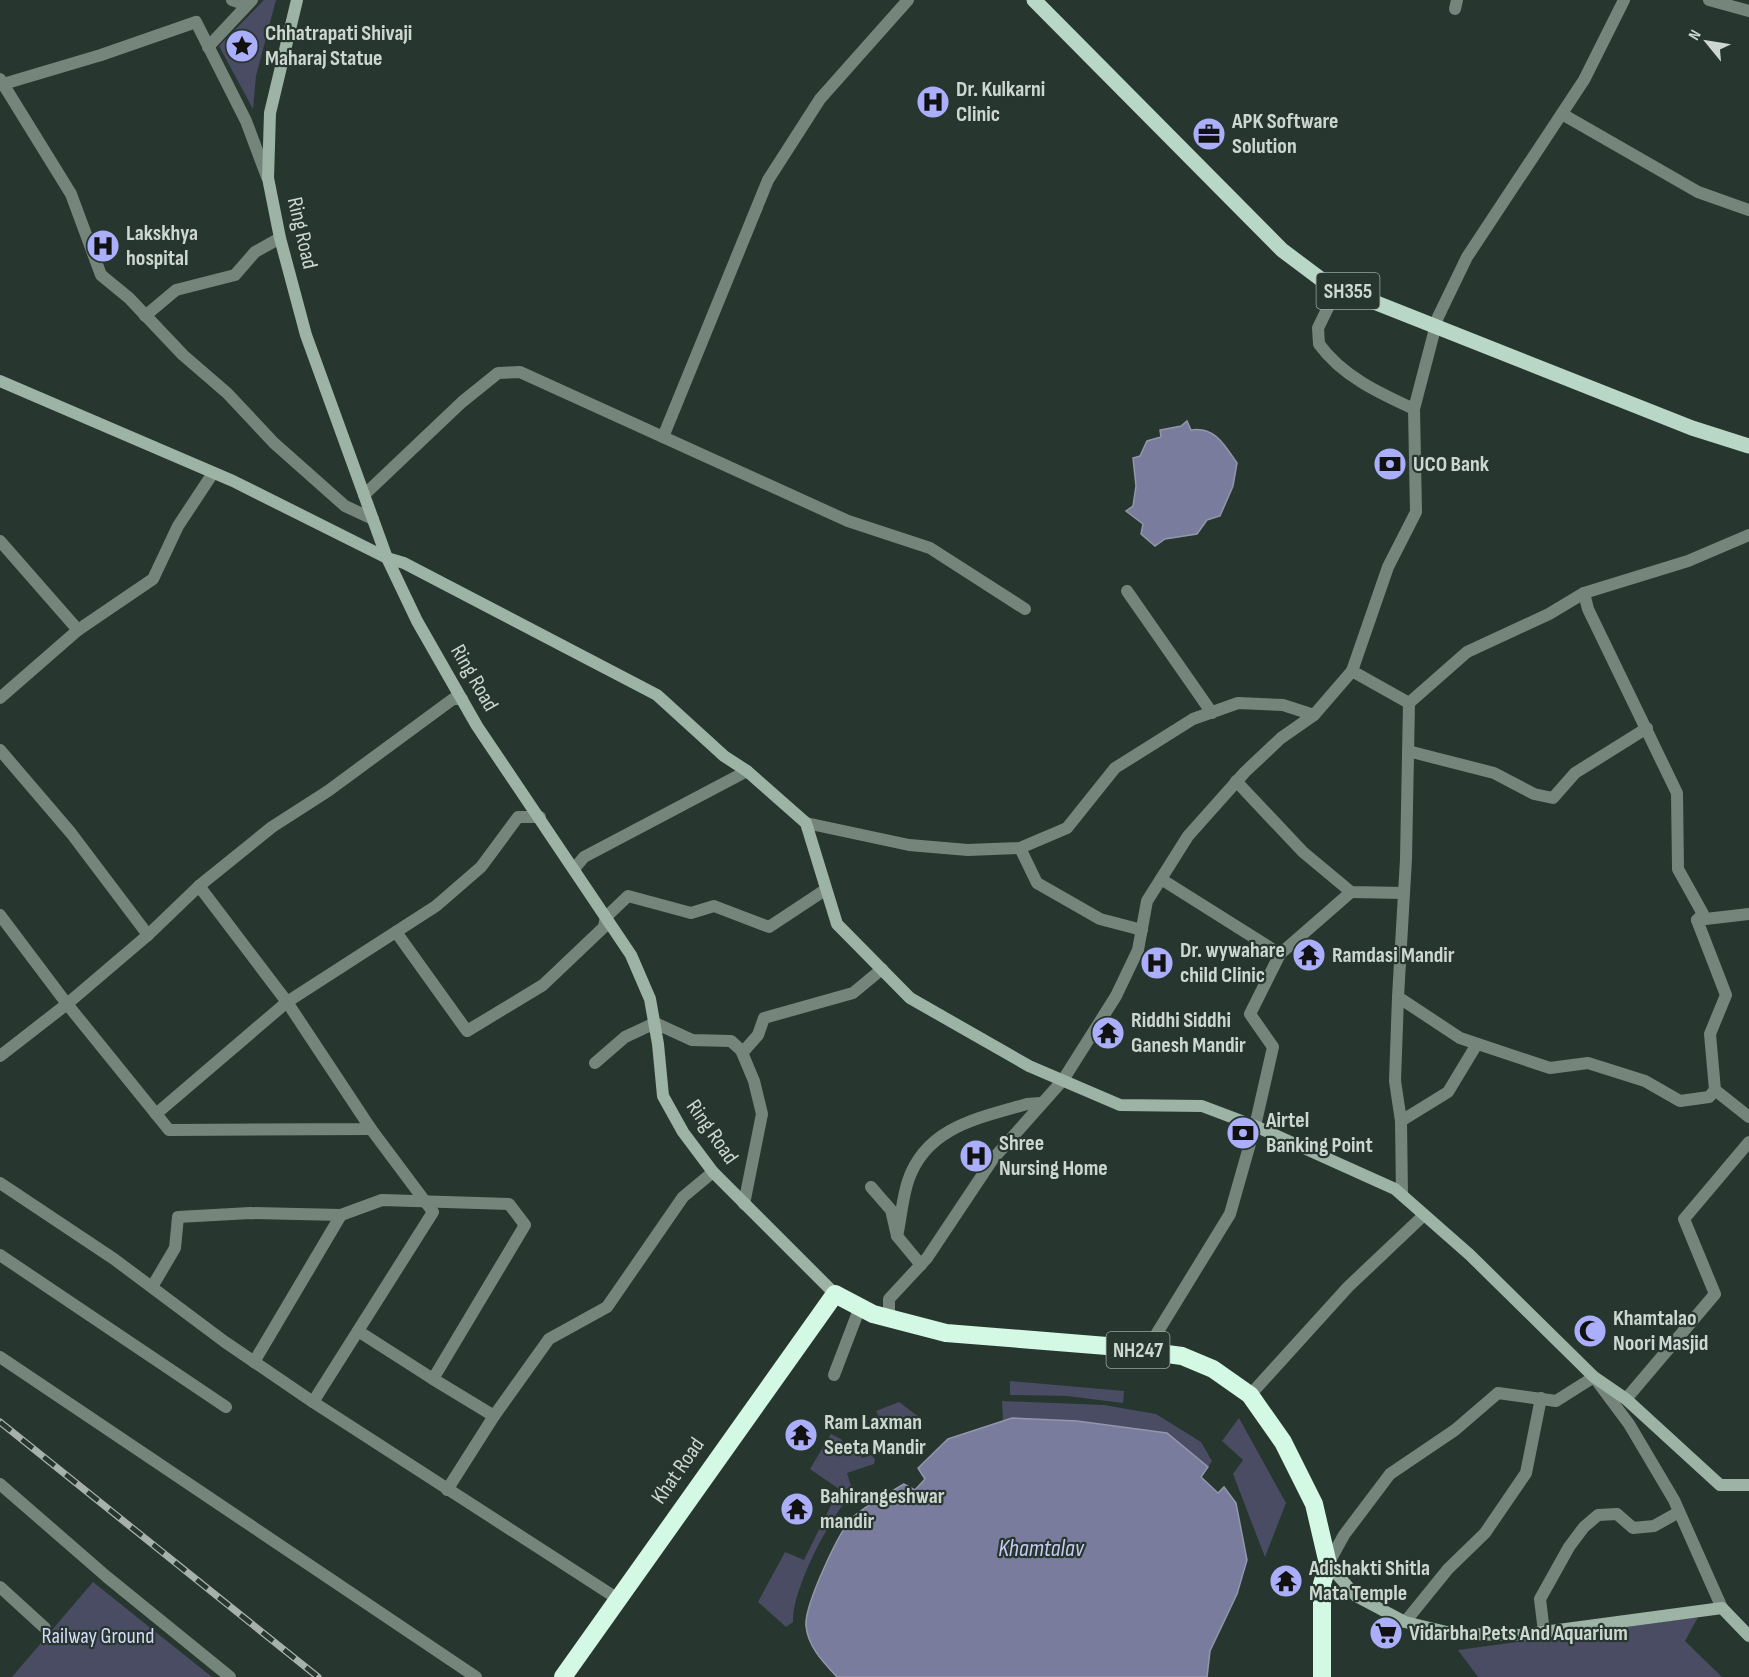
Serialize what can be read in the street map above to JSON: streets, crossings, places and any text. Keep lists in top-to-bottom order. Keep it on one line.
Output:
{"streets":{"highway":["NH247","Khat Road"],"main road":["SH355"],"street":["Ring Road"]},"crossings":[["Ring Road","NH247"],["Ring Road","Khat Road"],["NH247","Khat Road"]],"water":["Khamtalav"],"parks":["Railway Ground"],"places":{"place":["Chhatrapati Shivaji Maharaj Statue"],"hospital":["Dr. Kulkarni Clinic","Lakskhya hospital","Dr. wywahare child Clinic","Shree Nursing Home"],"office":["APK Software Solution"],"bank":["UCO Bank","Airtel Banking Point"],"temple":["Ramdasi Mandir","Riddhi Siddhi Ganesh Mandir","Ram Laxman Seeta Mandir","Bahirangeshwar mandir","Adishakti Shitla Mata Temple"],"mosque":["Khamtalao Noori Masjid"],"supermarket":["Vidarbha Pets And Aquarium"]},"north":"top left"}
